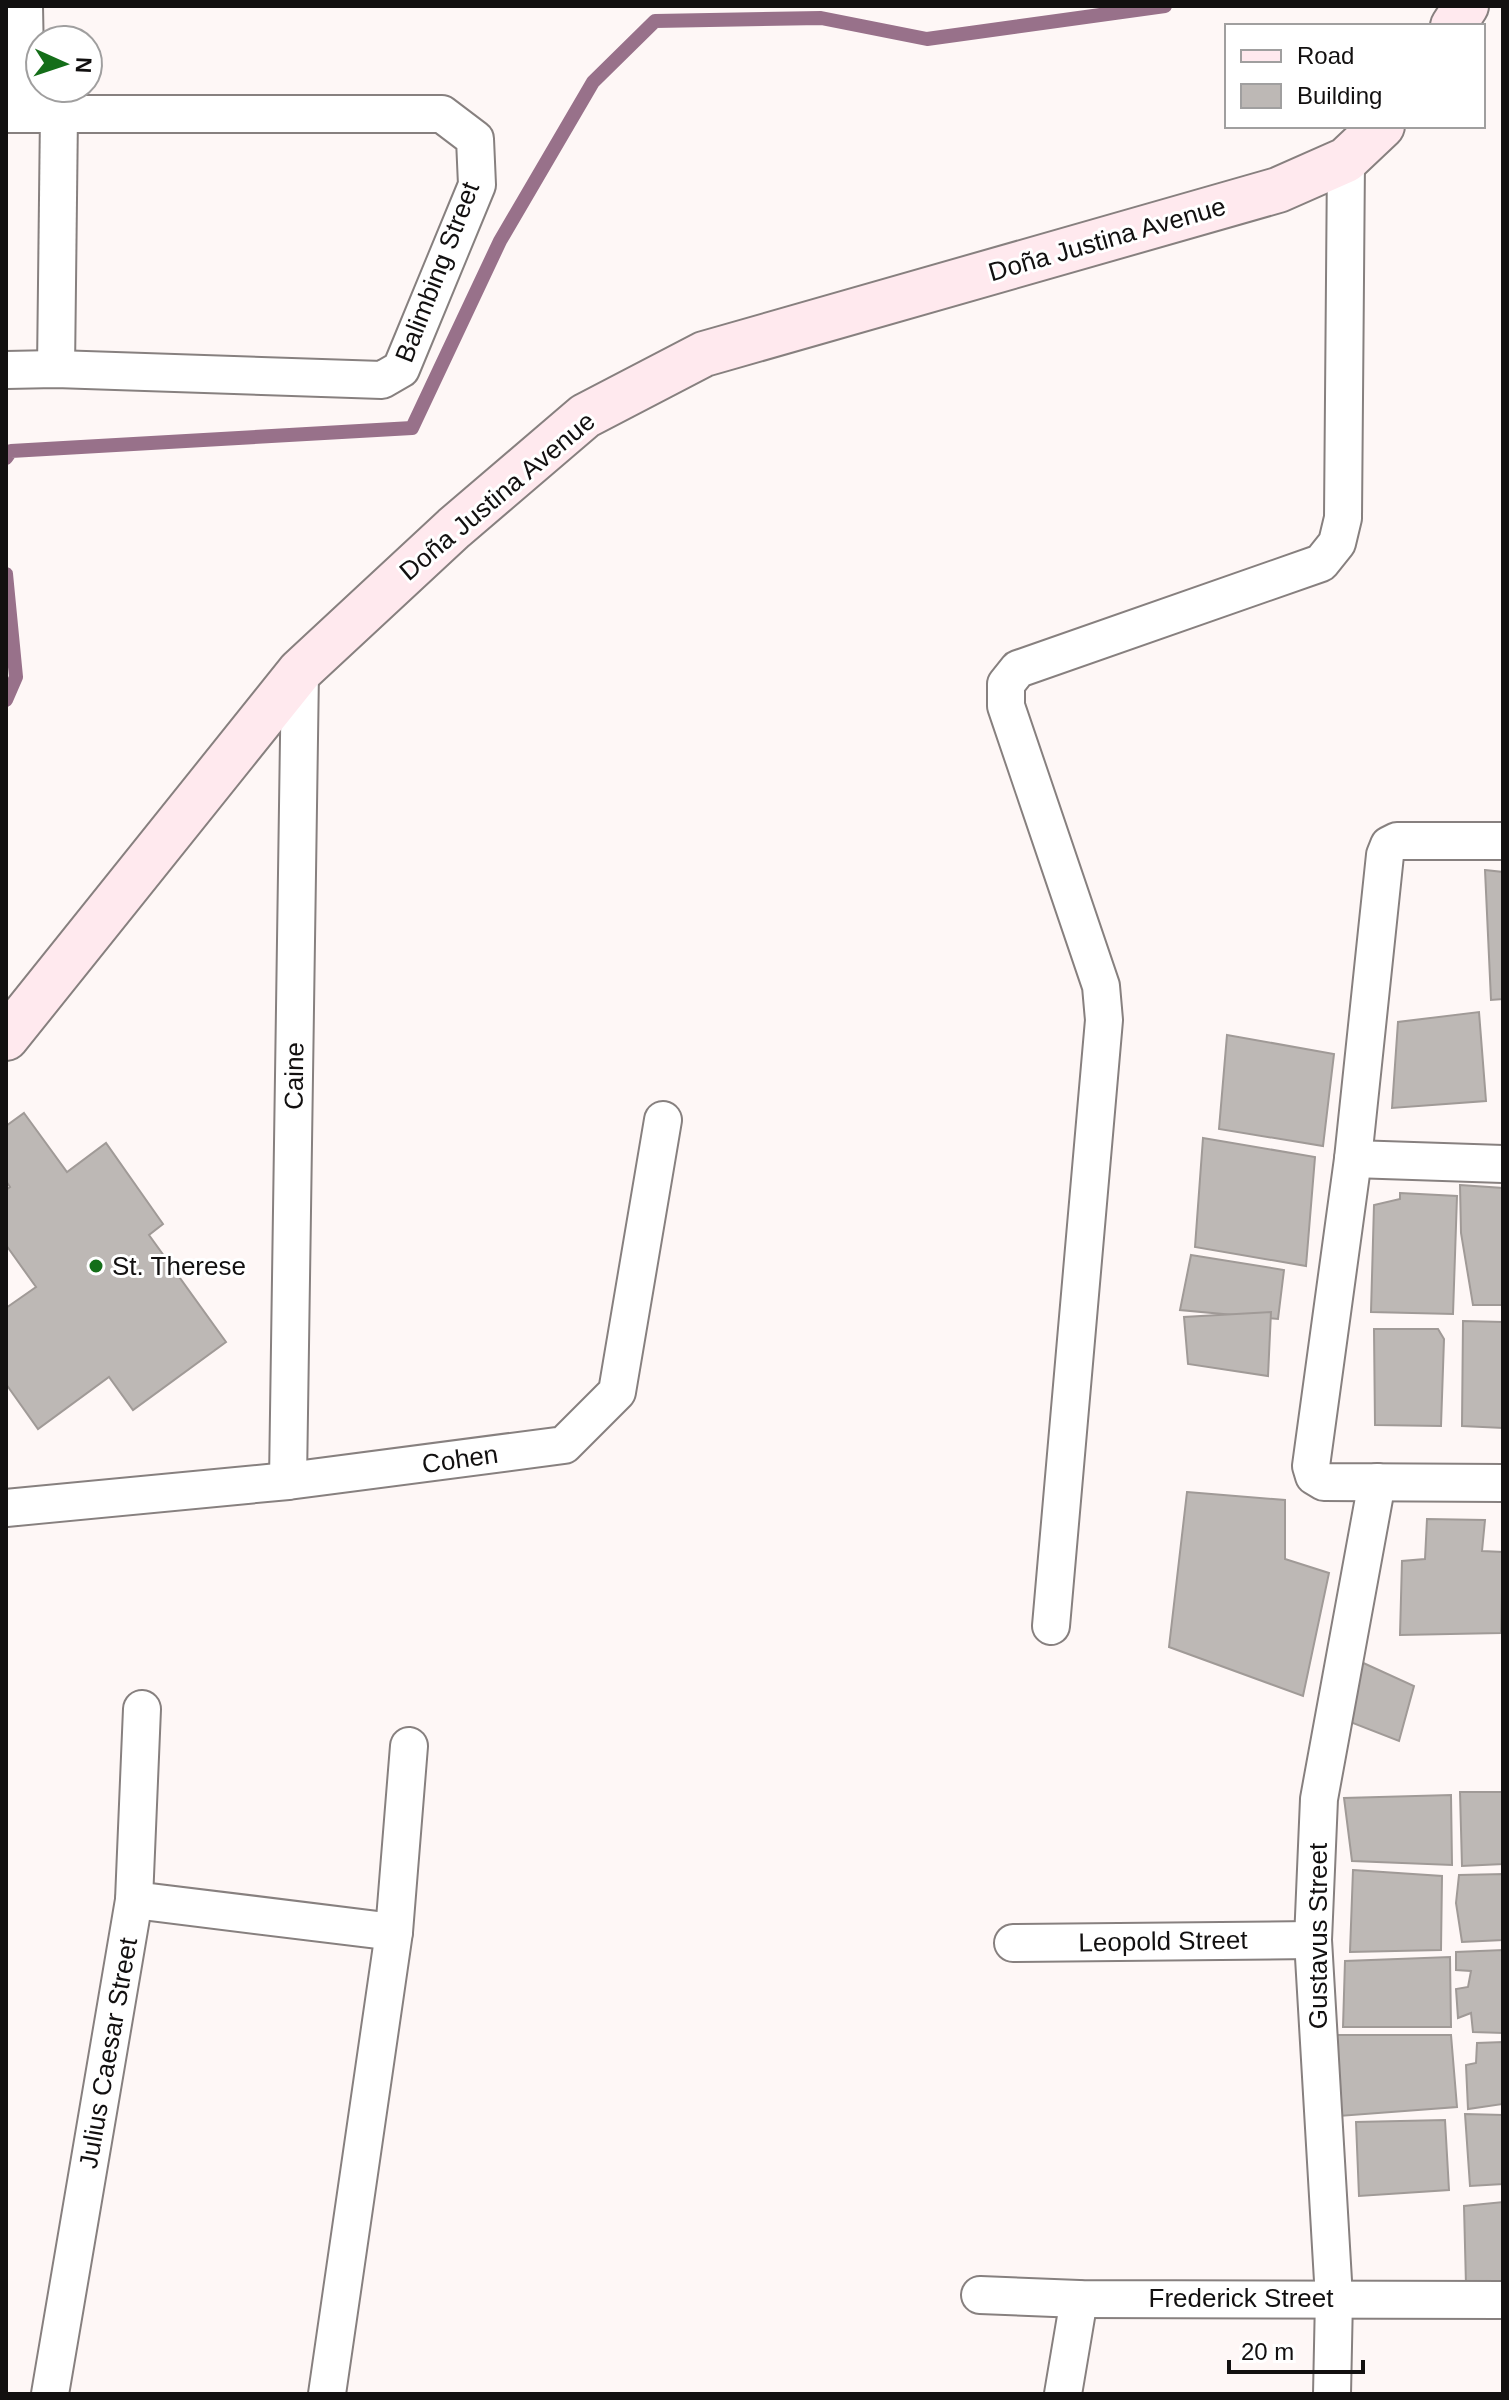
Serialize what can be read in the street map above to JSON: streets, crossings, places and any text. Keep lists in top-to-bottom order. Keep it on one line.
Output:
{"streets":{"street":["Doña Justina Avenue","Balimbing Street","Caine","Cohen","Gustavus Street","Leopold Street","Julius Caesar Street","Frederick Street"]},"crossings":[["Doña Justina Avenue","Caine"],["Caine","Cohen"],["Gustavus Street","Leopold Street"],["Gustavus Street","Frederick Street"]],"places":["St. Therese"],"legend":["Road","Building"],"scale_bar":"20 m","north":"right"}
